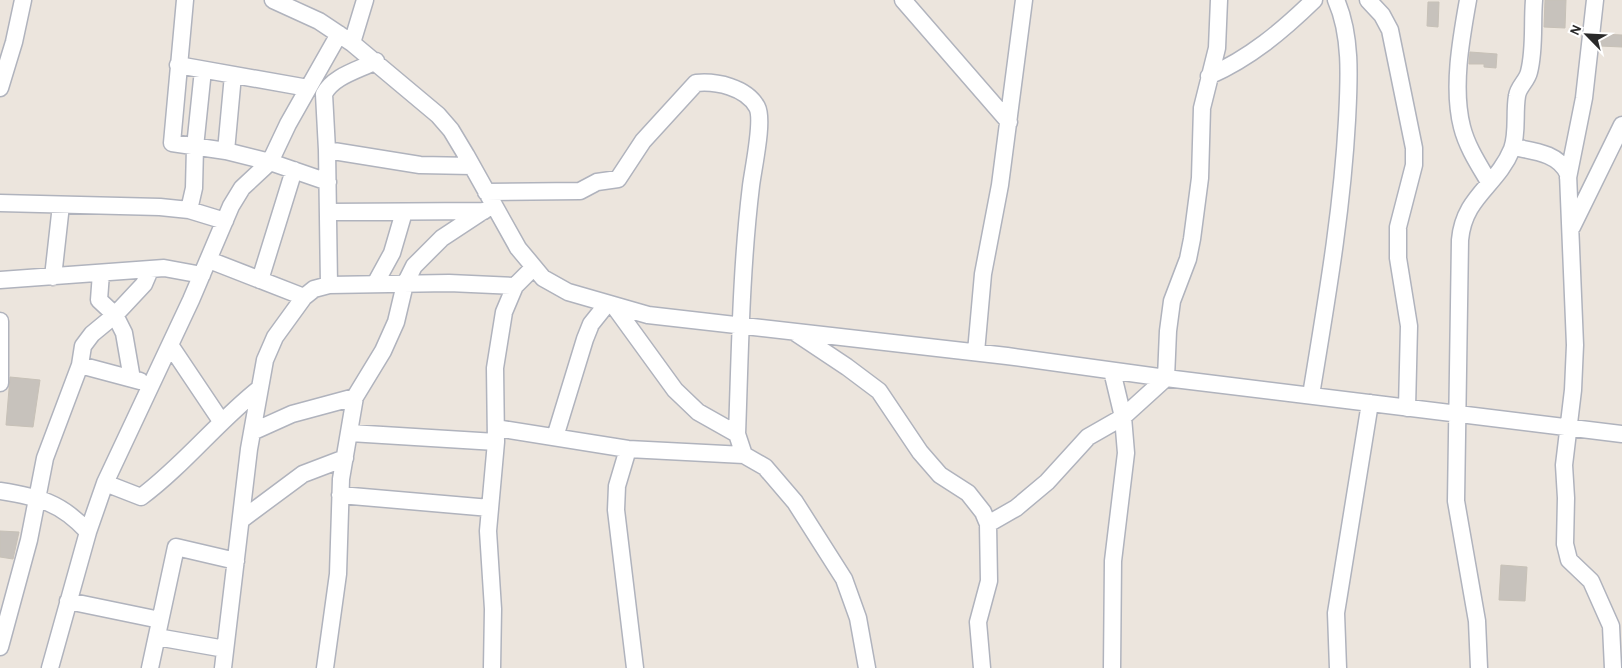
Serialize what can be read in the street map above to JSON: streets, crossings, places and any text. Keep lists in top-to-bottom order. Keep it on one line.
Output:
{"north":"top left"}
